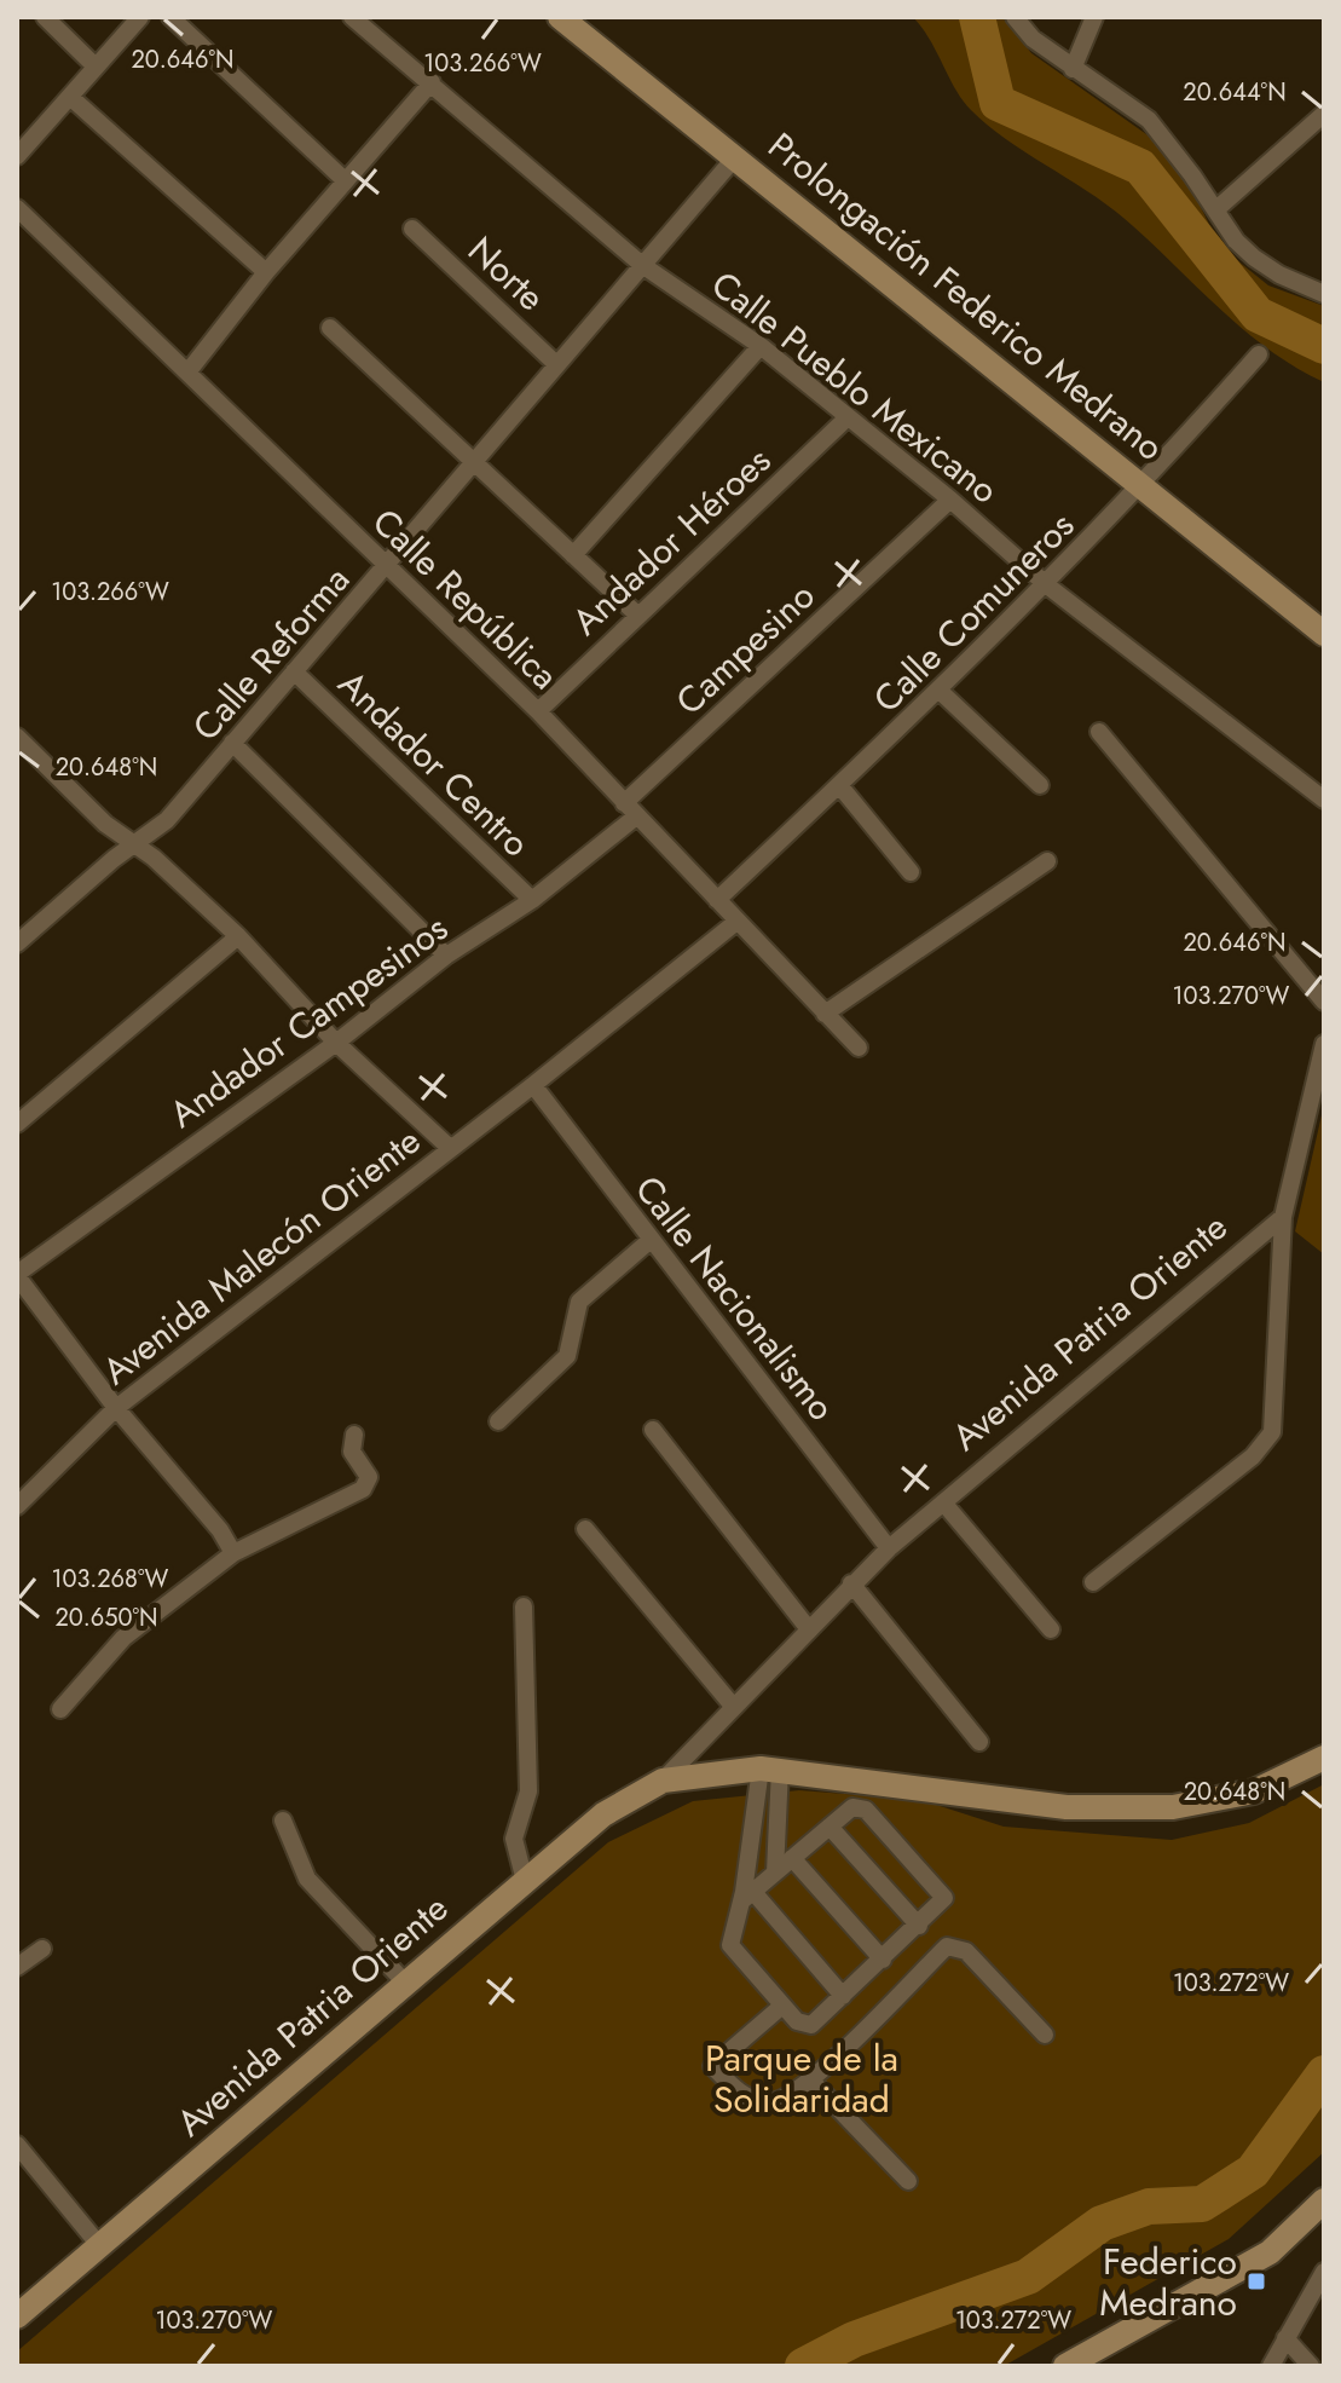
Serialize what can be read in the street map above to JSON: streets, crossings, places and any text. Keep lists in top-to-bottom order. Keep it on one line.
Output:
{"streets":{"street":["Norte","Prolongación Federico Medrano","Calle Pueblo Mexicano","Andador Héroes","Calle República","Calle Comuneros","Campesino","Calle Reforma","Andador Centro","Andador Campesinos","Avenida Malecón Oriente","Calle Nacionalismo","Avenida Patria Oriente"]},"crossings":[["Norte","Calle Reforma"],["Prolongación Federico Medrano","Calle Comuneros"],["Prolongación Federico Medrano","Calle Reforma"],["Calle Pueblo Mexicano","Andador Héroes"],["Calle Pueblo Mexicano","Calle Comuneros"],["Calle Pueblo Mexicano","Campesino"],["Calle Pueblo Mexicano","Calle Reforma"],["Andador Héroes","Calle República"],["Calle República","Calle Comuneros"],["Calle República","Campesino"],["Calle República","Calle Reforma"],["Calle República","Andador Campesinos"],["Calle República","Avenida Malecón Oriente"],["Campesino","Andador Campesinos"],["Calle Reforma","Andador Centro"],["Andador Centro","Andador Campesinos"],["Avenida Malecón Oriente","Calle Nacionalismo"],["Calle Nacionalismo","Avenida Patria Oriente"]],"parks":["Parque de la Solidaridad"],"places":{"transit":["Federico Medrano"]},"coordinates":["20.646°N","103.266°W","20.644°N","20.648°N","103.270°W","103.268°W","20.650°N","103.272°W"]}
